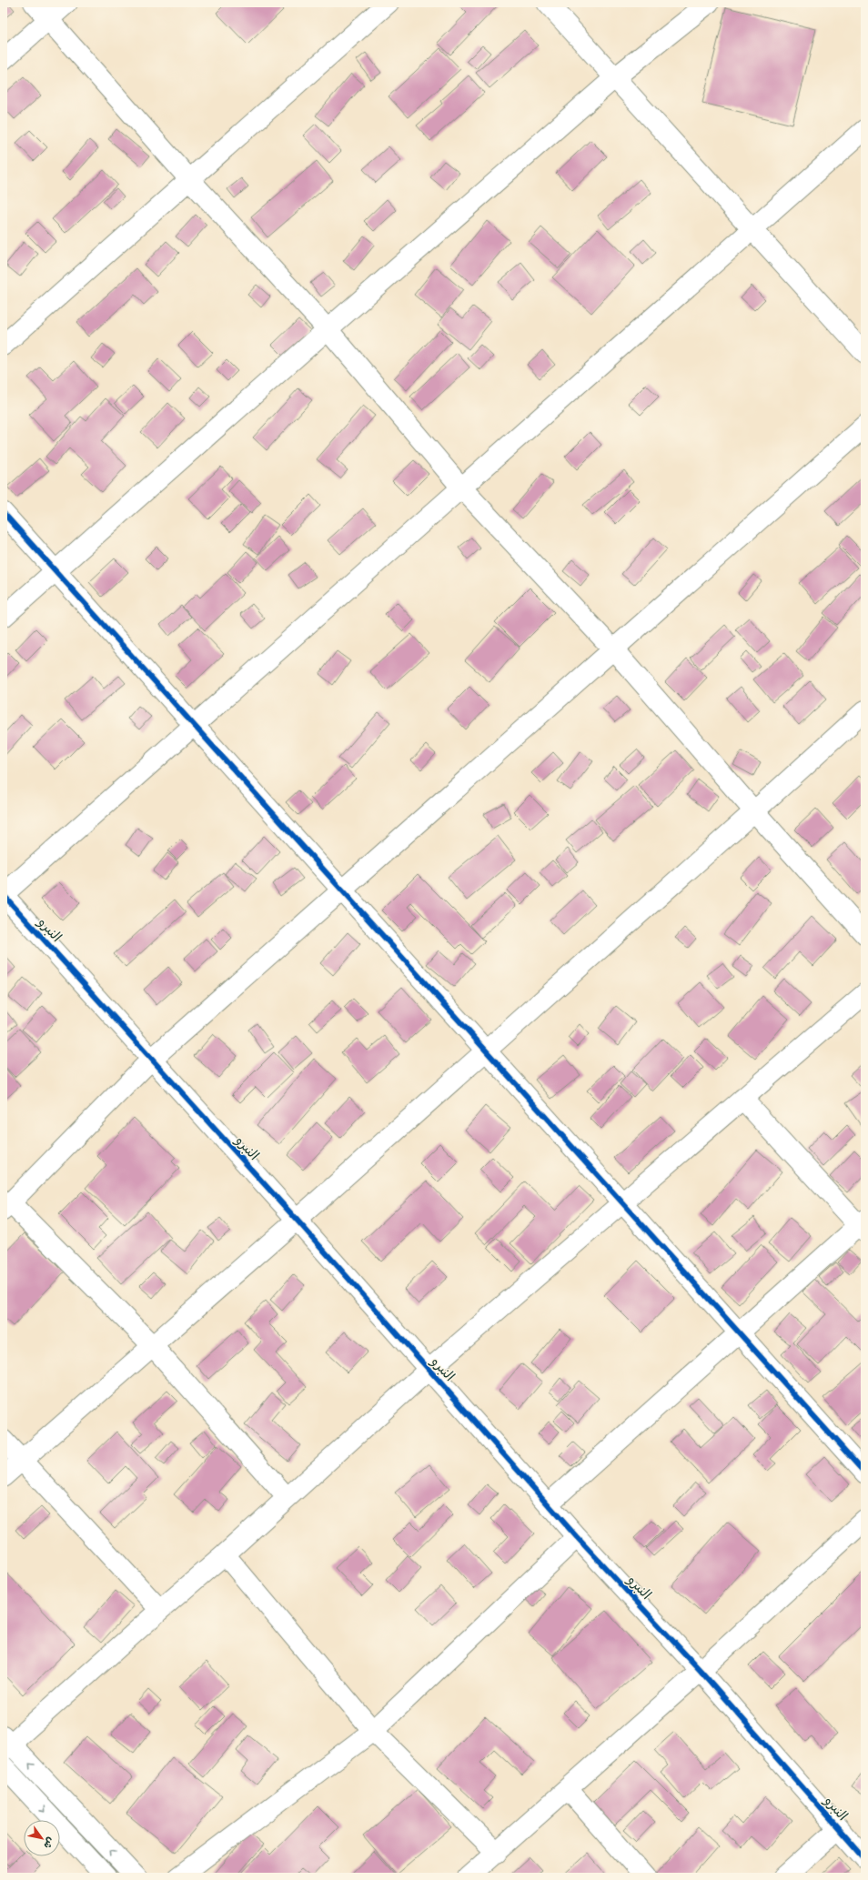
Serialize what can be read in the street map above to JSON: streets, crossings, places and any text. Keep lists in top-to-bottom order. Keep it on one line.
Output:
{"streets":{"street":["النبرو"]},"north":"bottom right"}
